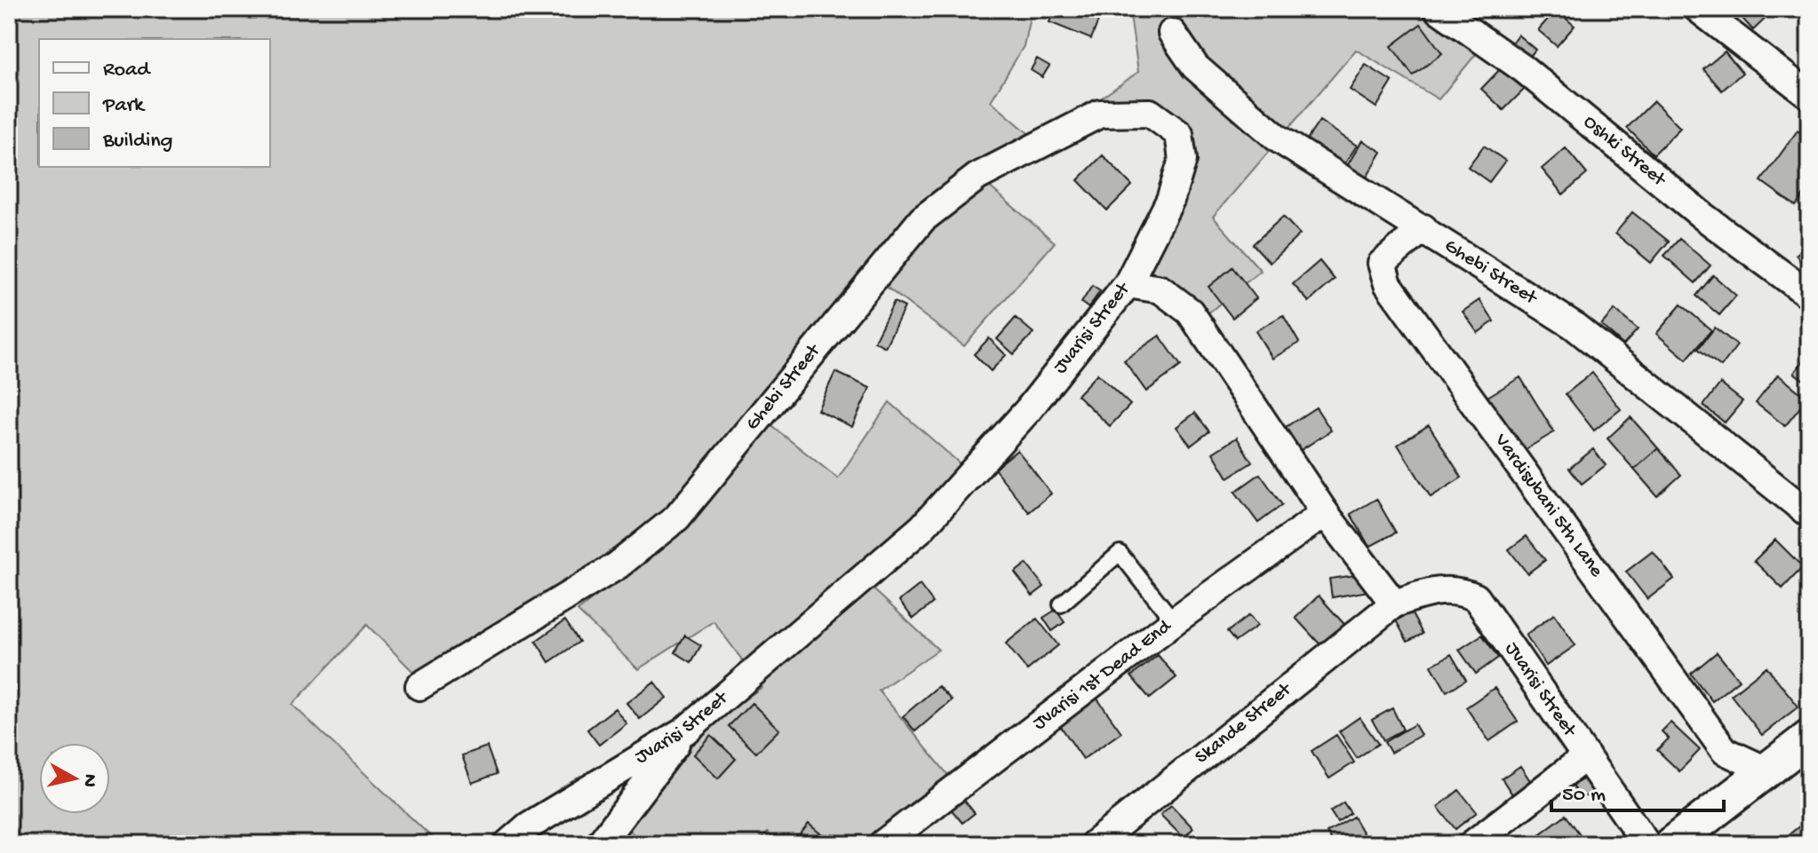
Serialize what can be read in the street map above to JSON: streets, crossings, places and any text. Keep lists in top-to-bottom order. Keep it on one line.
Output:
{"streets":{"street":["Oshki Street","Ghebi Street","Jvarisi Street","Vardisubani 5th Lane","Jvarisi 1st Dead End","Skande Street"]},"crossings":[["Ghebi Street","Jvarisi Street"],["Ghebi Street","Vardisubani 5th Lane"],["Jvarisi Street","Jvarisi 1st Dead End"],["Jvarisi Street","Skande Street"]],"legend":["Road","Park","Building"],"scale_bar":"50 m","north":"right"}
